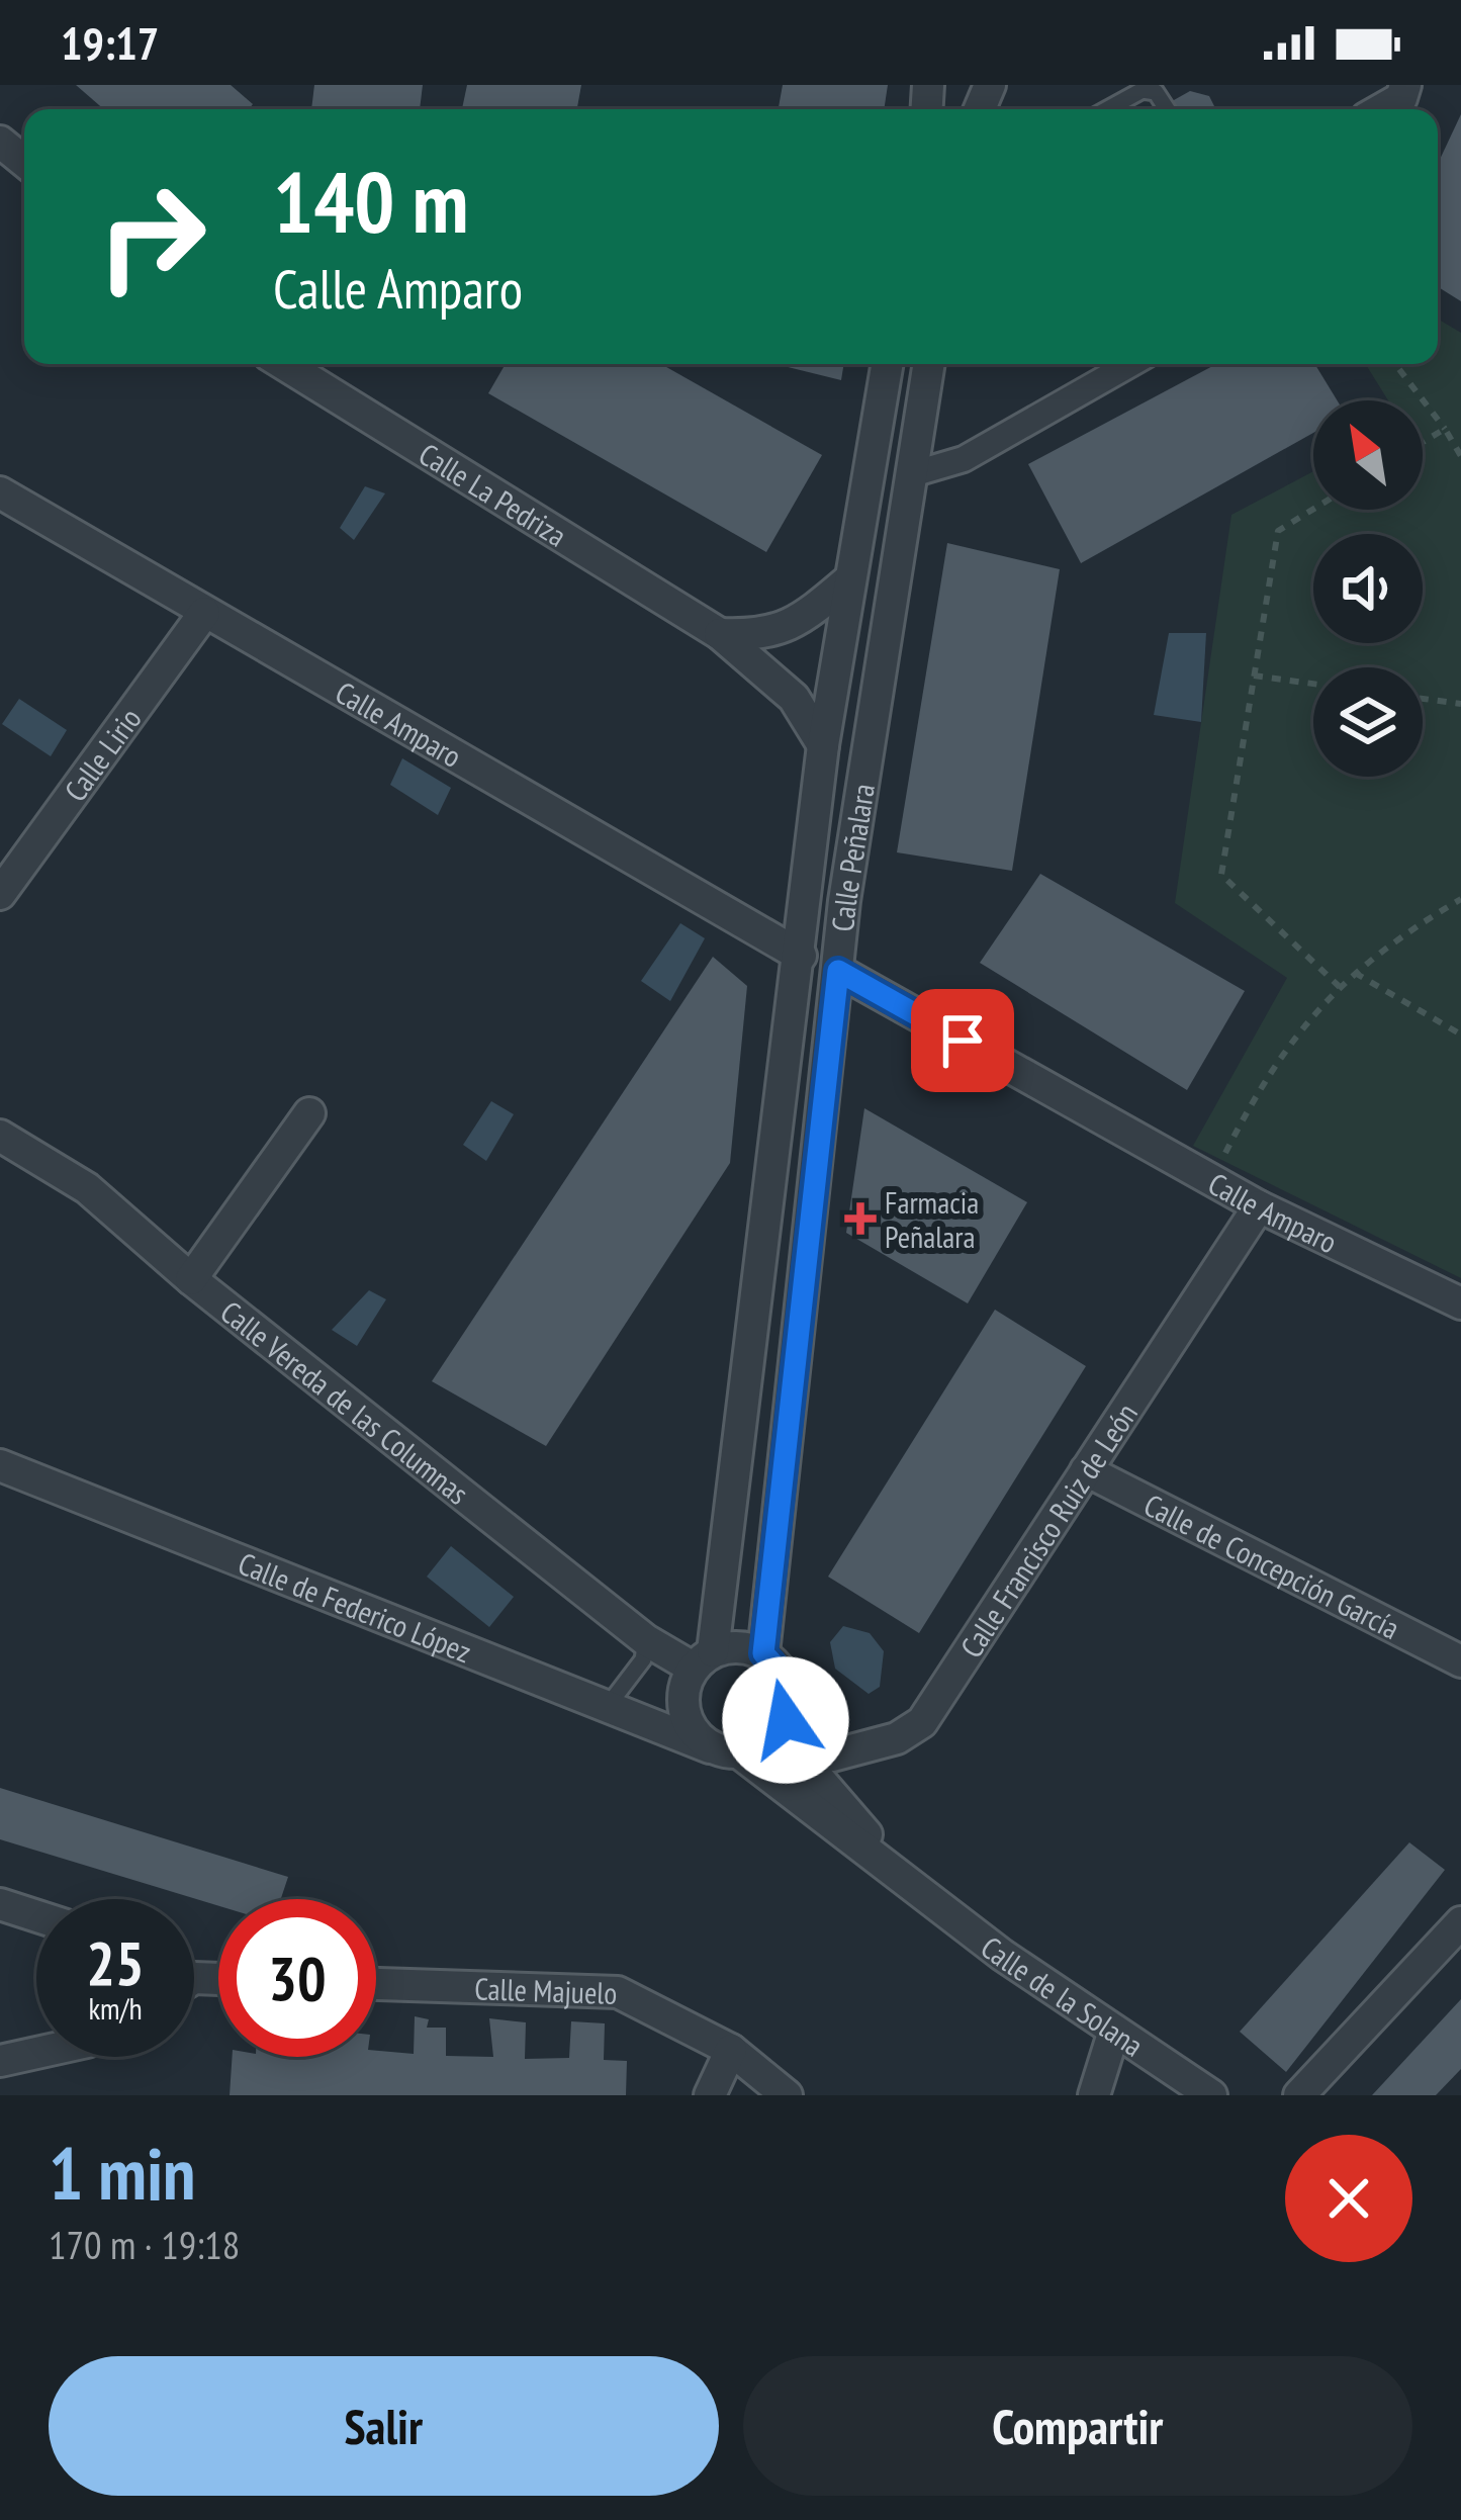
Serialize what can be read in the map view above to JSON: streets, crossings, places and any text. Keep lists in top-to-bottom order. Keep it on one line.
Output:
{"streets":{"street":["Calle La Pedriza","Calle Amparo","Calle Lirio","Calle Peñalara","Calle Vereda de las Columnas","Calle Francisco Ruiz de León","Calle de Concepción García","Calle de Federico López","Calle Majuelo","Calle de la Solana"]},"crossings":[["Calle La Pedriza","Calle Peñalara"],["Calle Amparo","Calle Lirio"],["Calle Amparo","Calle Peñalara"],["Calle Amparo","Calle Francisco Ruiz de León"],["Calle Peñalara","Calle Vereda de las Columnas"],["Calle Peñalara","Calle Francisco Ruiz de León"],["Calle Peñalara","Calle de Federico López"],["Calle Peñalara","Calle de la Solana"],["Calle Vereda de las Columnas","Calle Francisco Ruiz de León"],["Calle Vereda de las Columnas","Calle de Federico López"],["Calle Vereda de las Columnas","Calle de la Solana"],["Calle Francisco Ruiz de León","Calle de Concepción García"],["Calle Francisco Ruiz de León","Calle de Federico López"],["Calle Francisco Ruiz de León","Calle de la Solana"],["Calle de Federico López","Calle de la Solana"]],"places":{"health":["Farmacia Peñalara"]},"north":"top left","page":{"status":"19:17","turn":["140 m","Calle Amparo"],"speed":"25 km/h","limit":"30","heading":["1 min","170 m · 19:18"],"buttons":["Salir","Compartir"]}}
